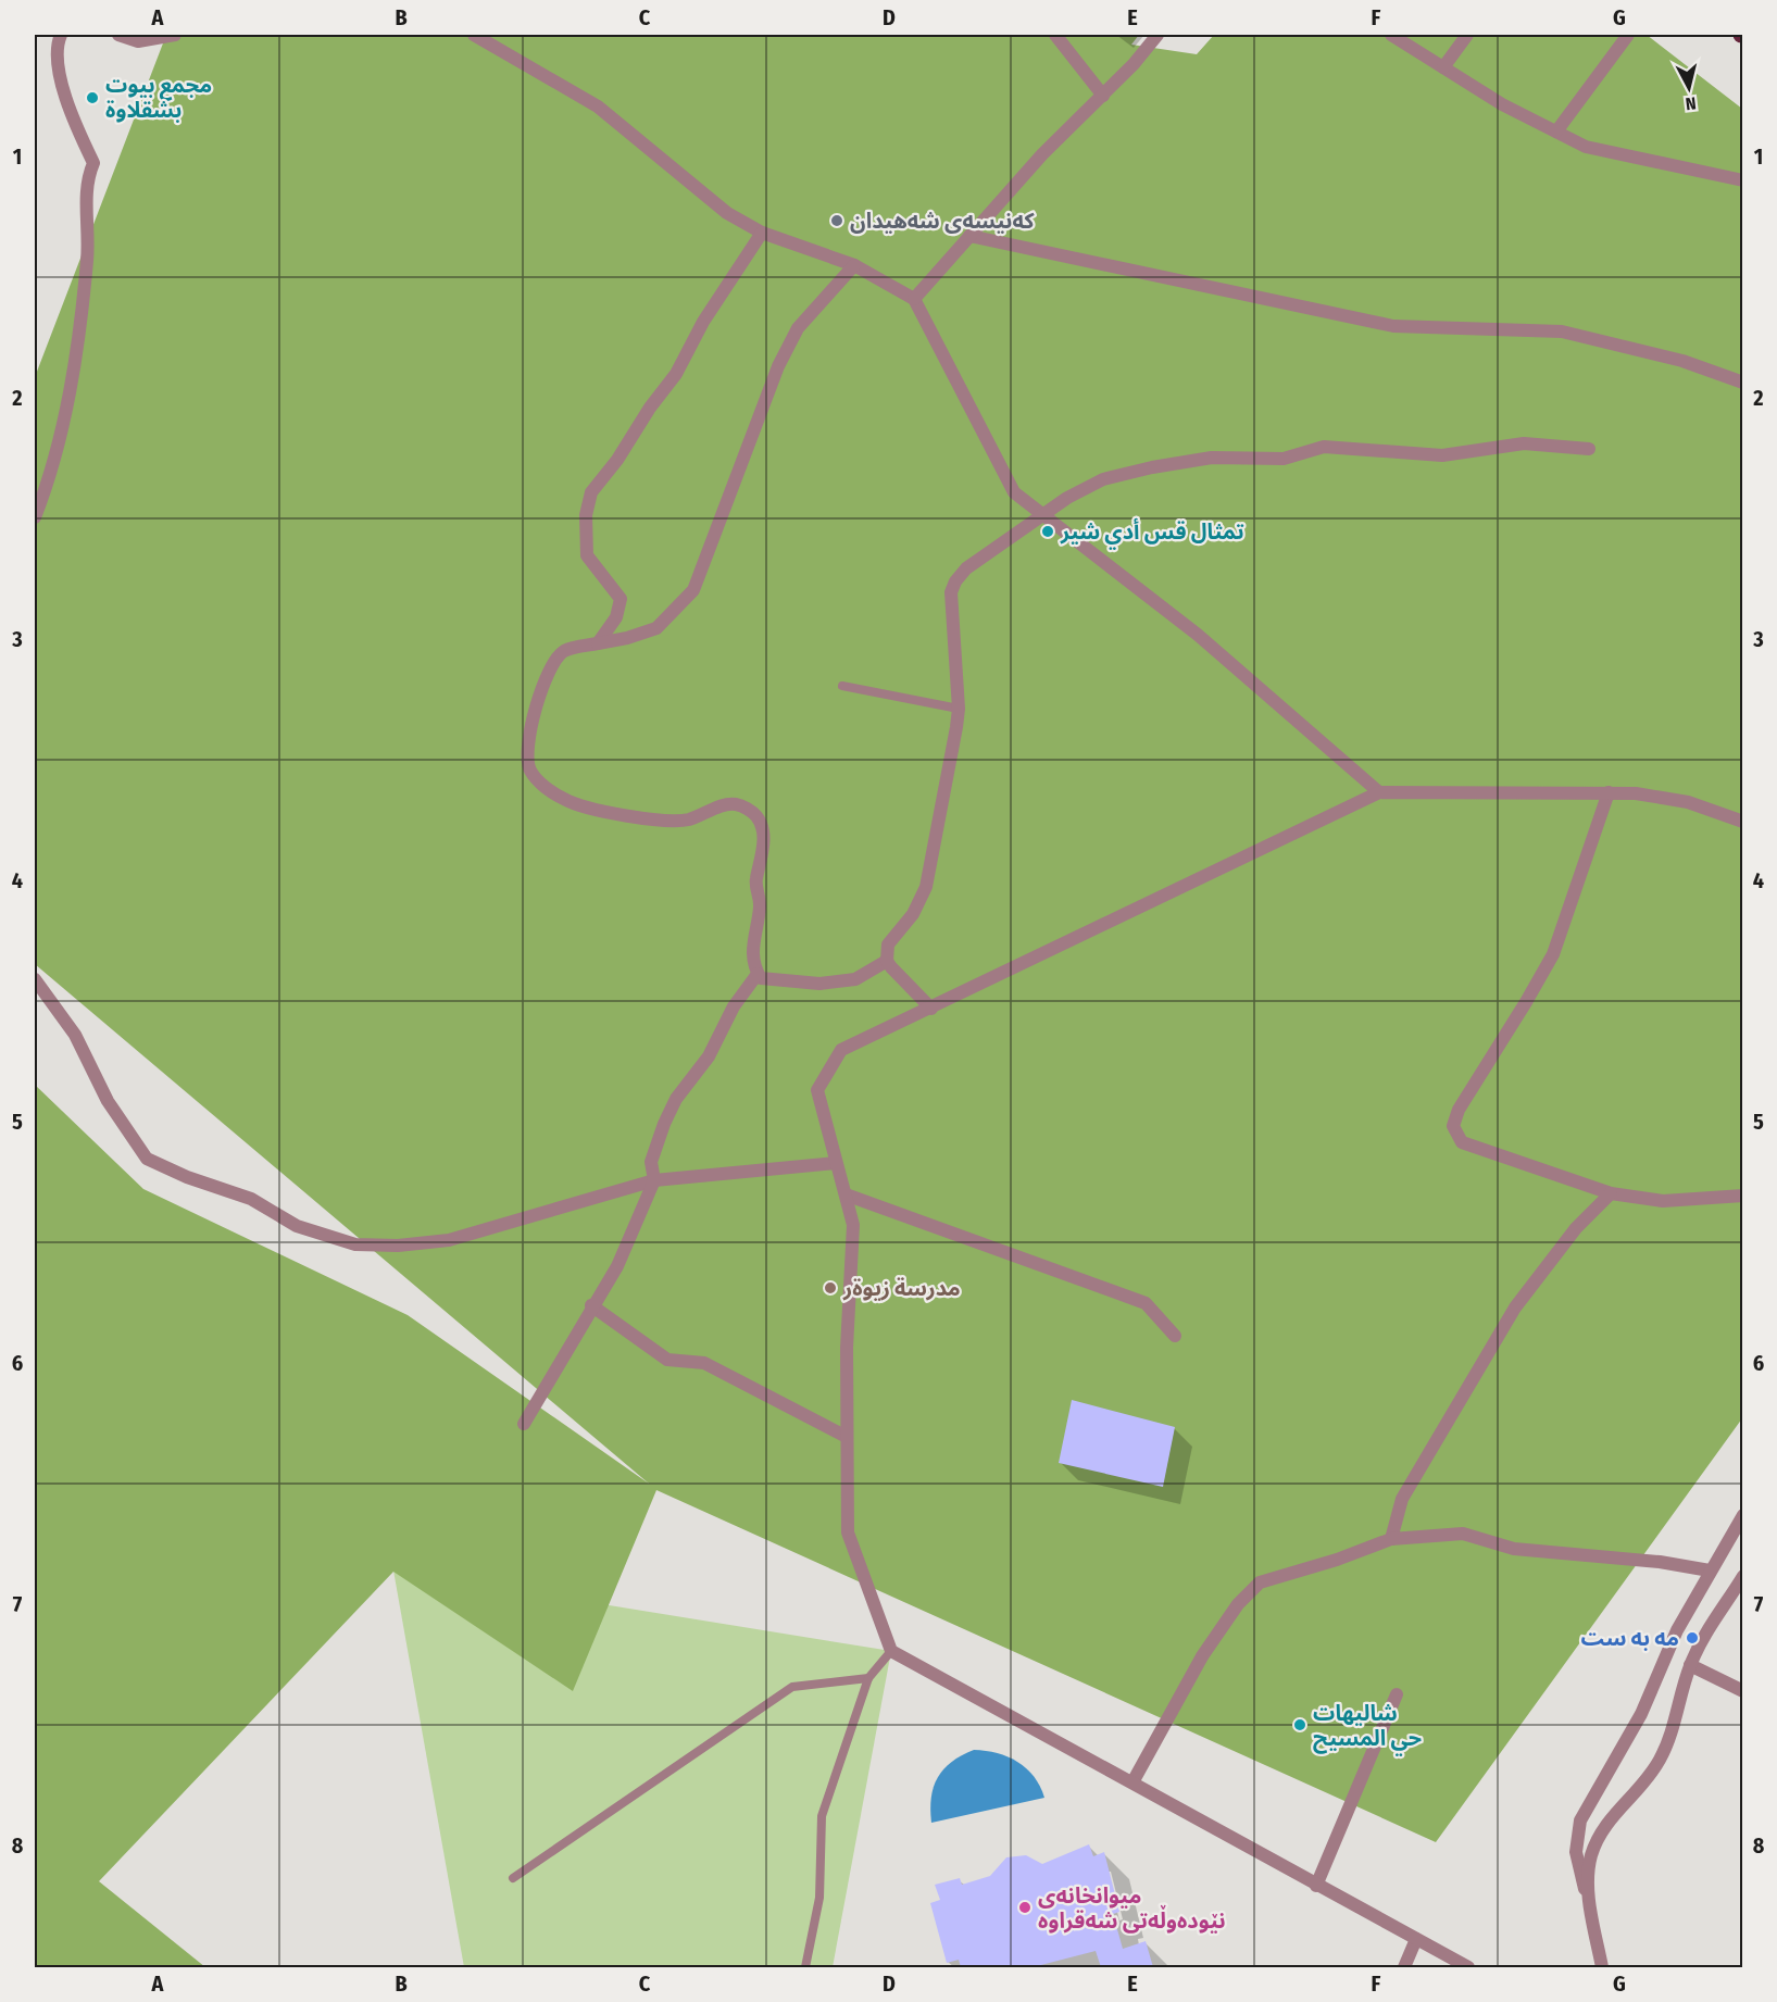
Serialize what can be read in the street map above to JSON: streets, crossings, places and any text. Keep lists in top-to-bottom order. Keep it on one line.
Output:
{"places":["مجمع بيوت بشقلاوة","کەنیسەی شەهیدان","تمثال قس أدي شير","مدرسة زيوةر","مه به ست","شاليهات حي المسيح","میوانخانەی نێودەوڵەتی شەقراوە"],"north":"bottom","grid":{"columns":["A","B","C","D","E","F","G"],"rows":["1","2","3","4","5","6","7","8"]}}
